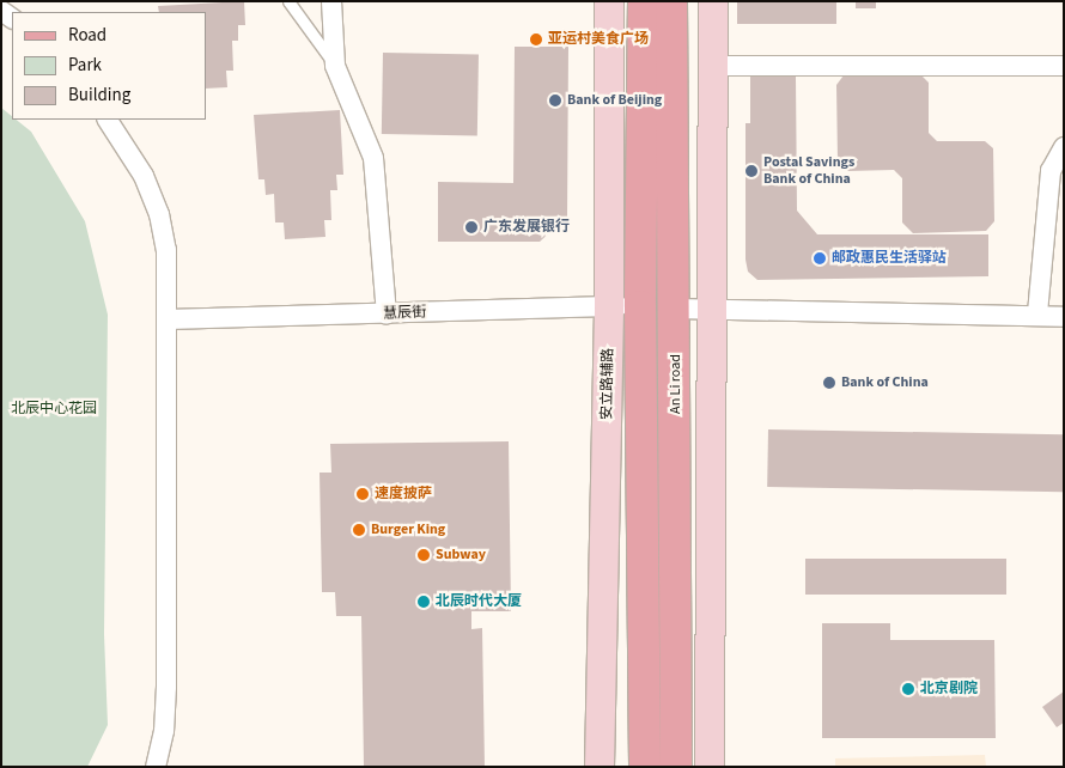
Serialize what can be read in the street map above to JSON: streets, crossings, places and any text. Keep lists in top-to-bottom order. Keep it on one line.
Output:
{"streets":{"main road":["An Li road"],"street":["慧辰街","安立路辅路"]},"crossings":[["慧辰街","安立路辅路"]],"parks":["北辰中心花园"],"places":["亚运村美食广场","Bank of Beijing","Postal Savings Bank of China","广东发展银行","邮政惠民生活驿站","Bank of China","速度披萨","Burger King","Subway","北辰时代大厦","北京剧院"],"legend":["Road","Park","Building"]}
